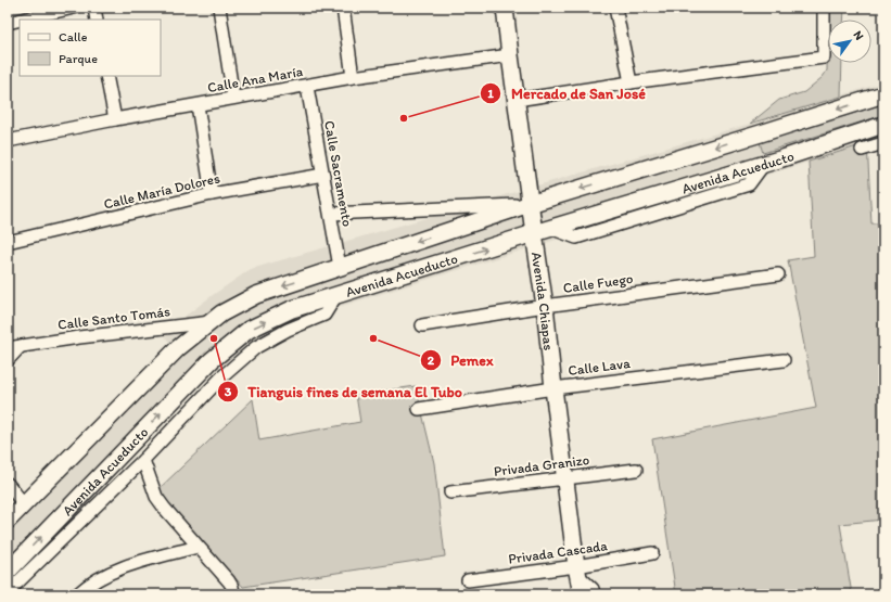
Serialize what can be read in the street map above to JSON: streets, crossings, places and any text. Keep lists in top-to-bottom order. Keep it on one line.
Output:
{"streets":{"street":["Calle Ana María","Avenida Acueducto","Calle Sacramento","Calle María Dolores","Calle Fuego","Avenida Chiapas","Calle Santo Tomás","Calle Lava","Privada Granizo","Privada Cascada"]},"crossings":[["Calle Ana María","Calle Sacramento"],["Calle Ana María","Avenida Chiapas"],["Avenida Acueducto","Calle Sacramento"],["Avenida Acueducto","Avenida Chiapas"],["Avenida Acueducto","Calle Santo Tomás"],["Calle Sacramento","Calle María Dolores"],["Calle Fuego","Avenida Chiapas"],["Avenida Chiapas","Calle Lava"],["Avenida Chiapas","Privada Granizo"],["Avenida Chiapas","Privada Cascada"]],"places":["Mercado de San José","Tianguis fines de semana El Tubo","Pemex"],"legend":["Calle","Parque"],"north":"top right"}
